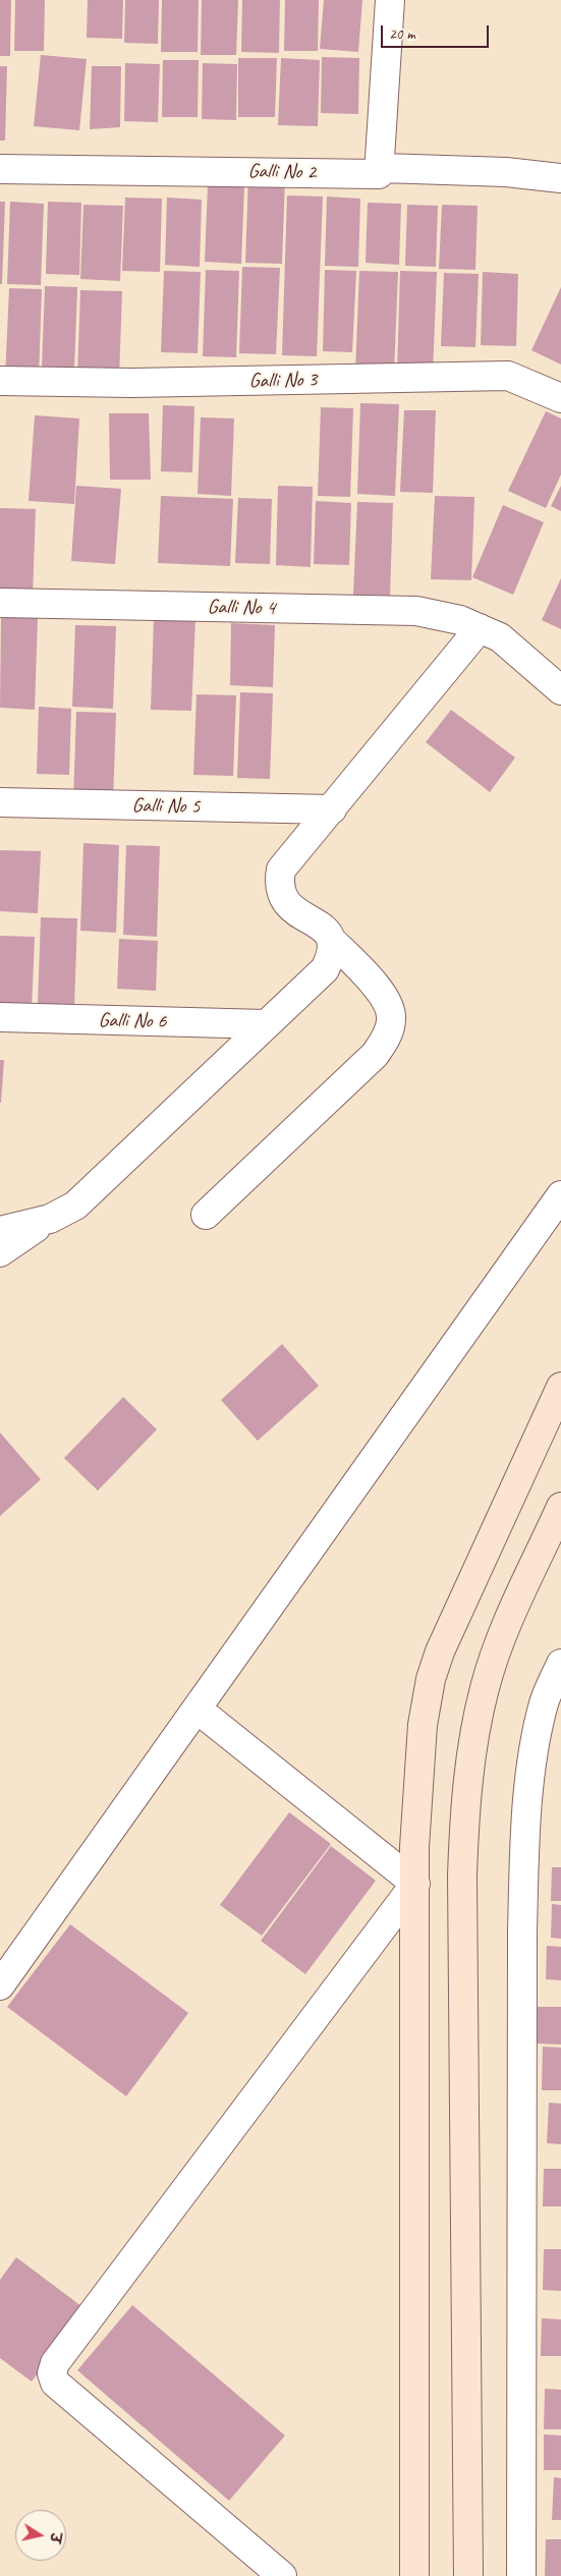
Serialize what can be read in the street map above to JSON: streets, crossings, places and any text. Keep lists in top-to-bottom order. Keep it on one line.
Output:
{"streets":{"street":["Galli No 2","Galli No 3","Galli No 4","Galli No 5","Galli No 6"]},"scale_bar":"20 m","north":"right"}
